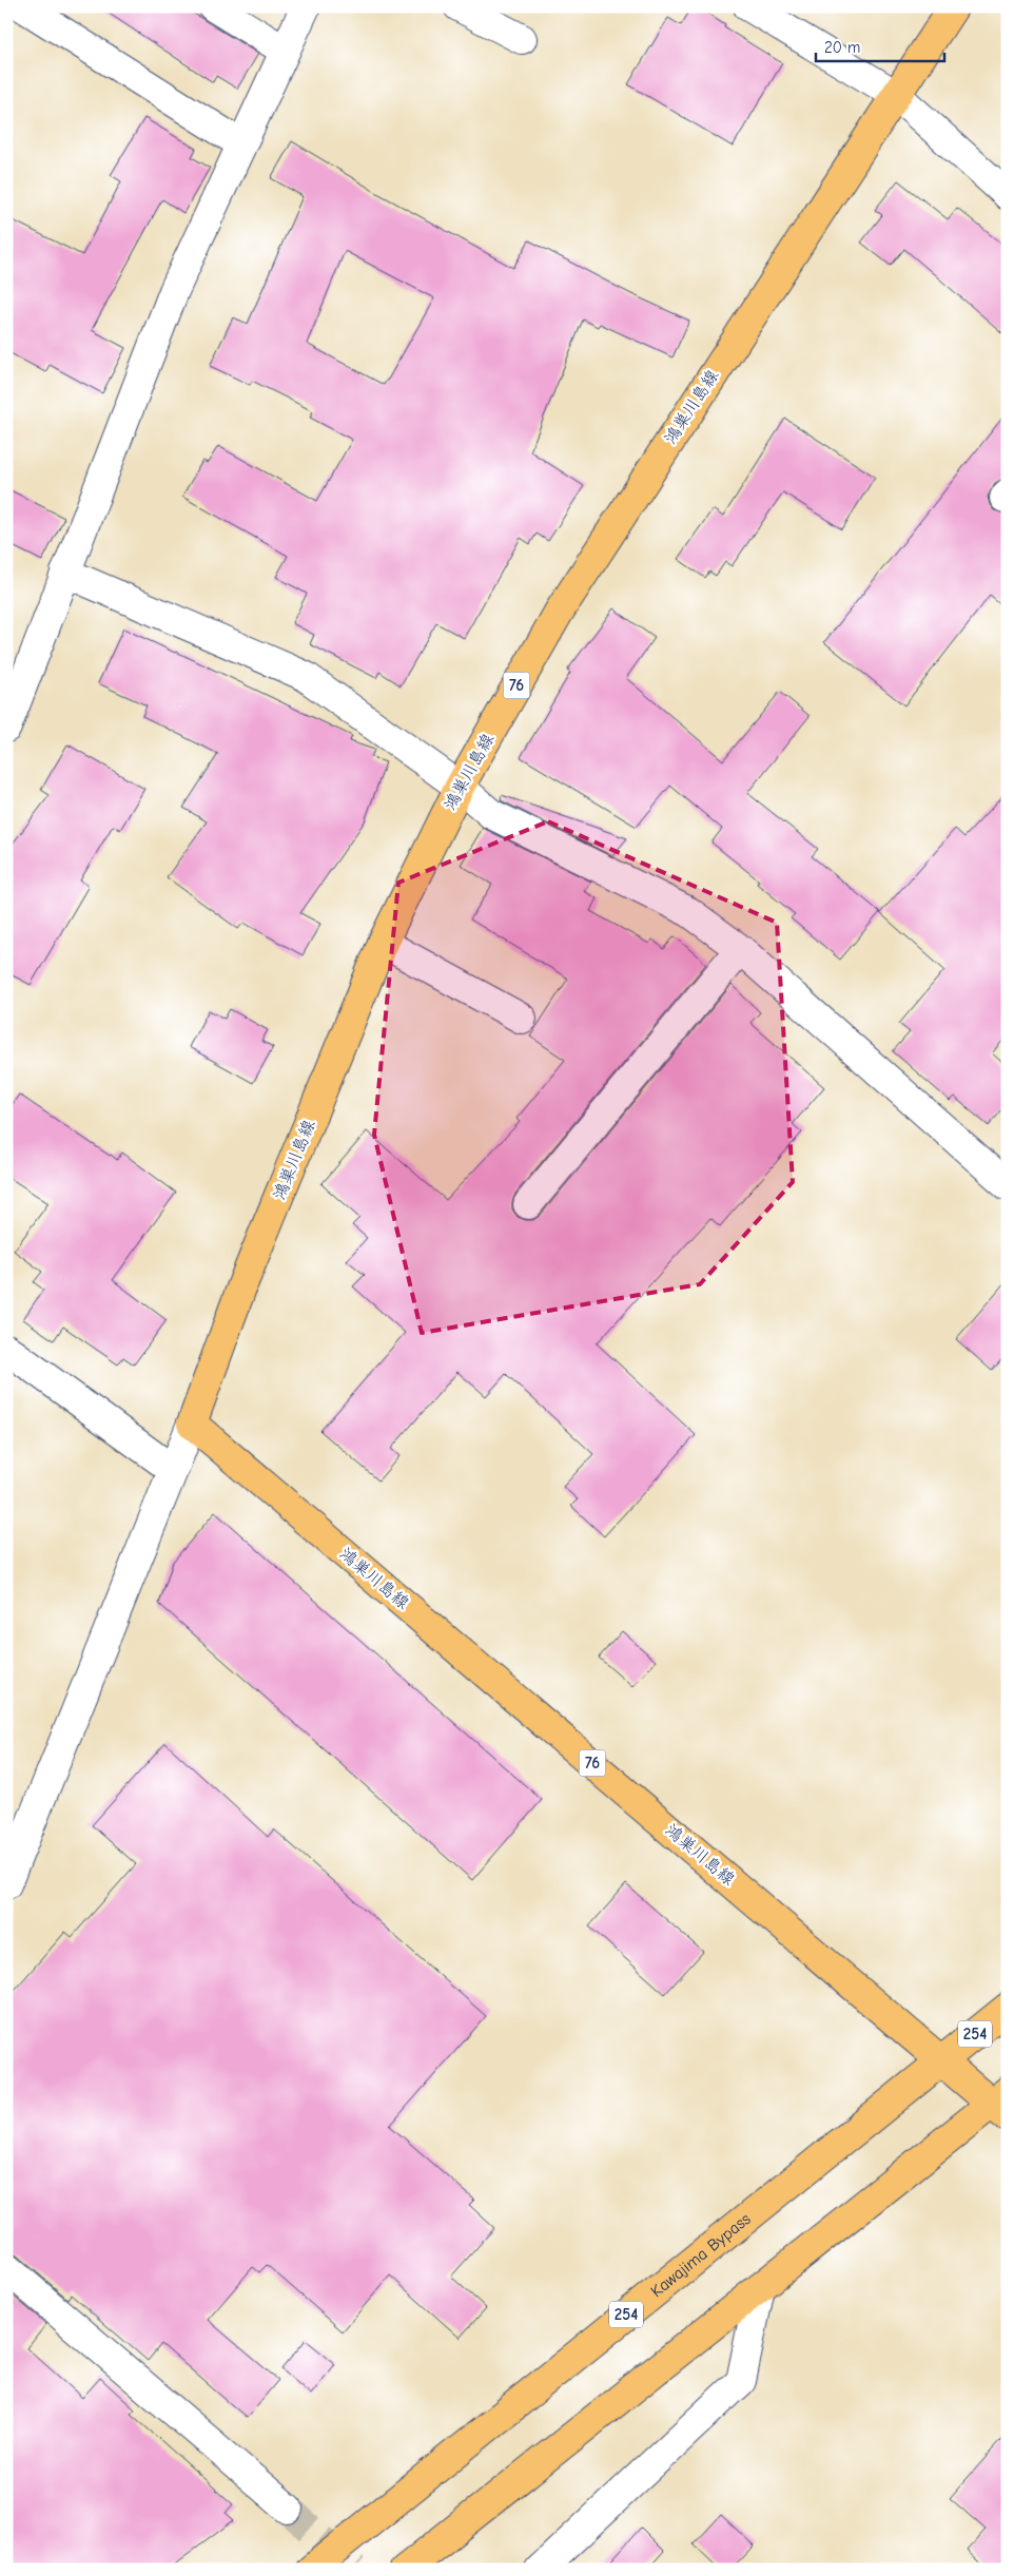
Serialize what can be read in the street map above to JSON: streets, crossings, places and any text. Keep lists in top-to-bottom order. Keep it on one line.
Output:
{"streets":{"main road":["鴻巣川島線","76","254","Kawajima Bypass"]},"crossings":[["鴻巣川島線","254"],["鴻巣川島線","Kawajima Bypass"],["254","Kawajima Bypass"]],"scale_bar":"20 m"}
